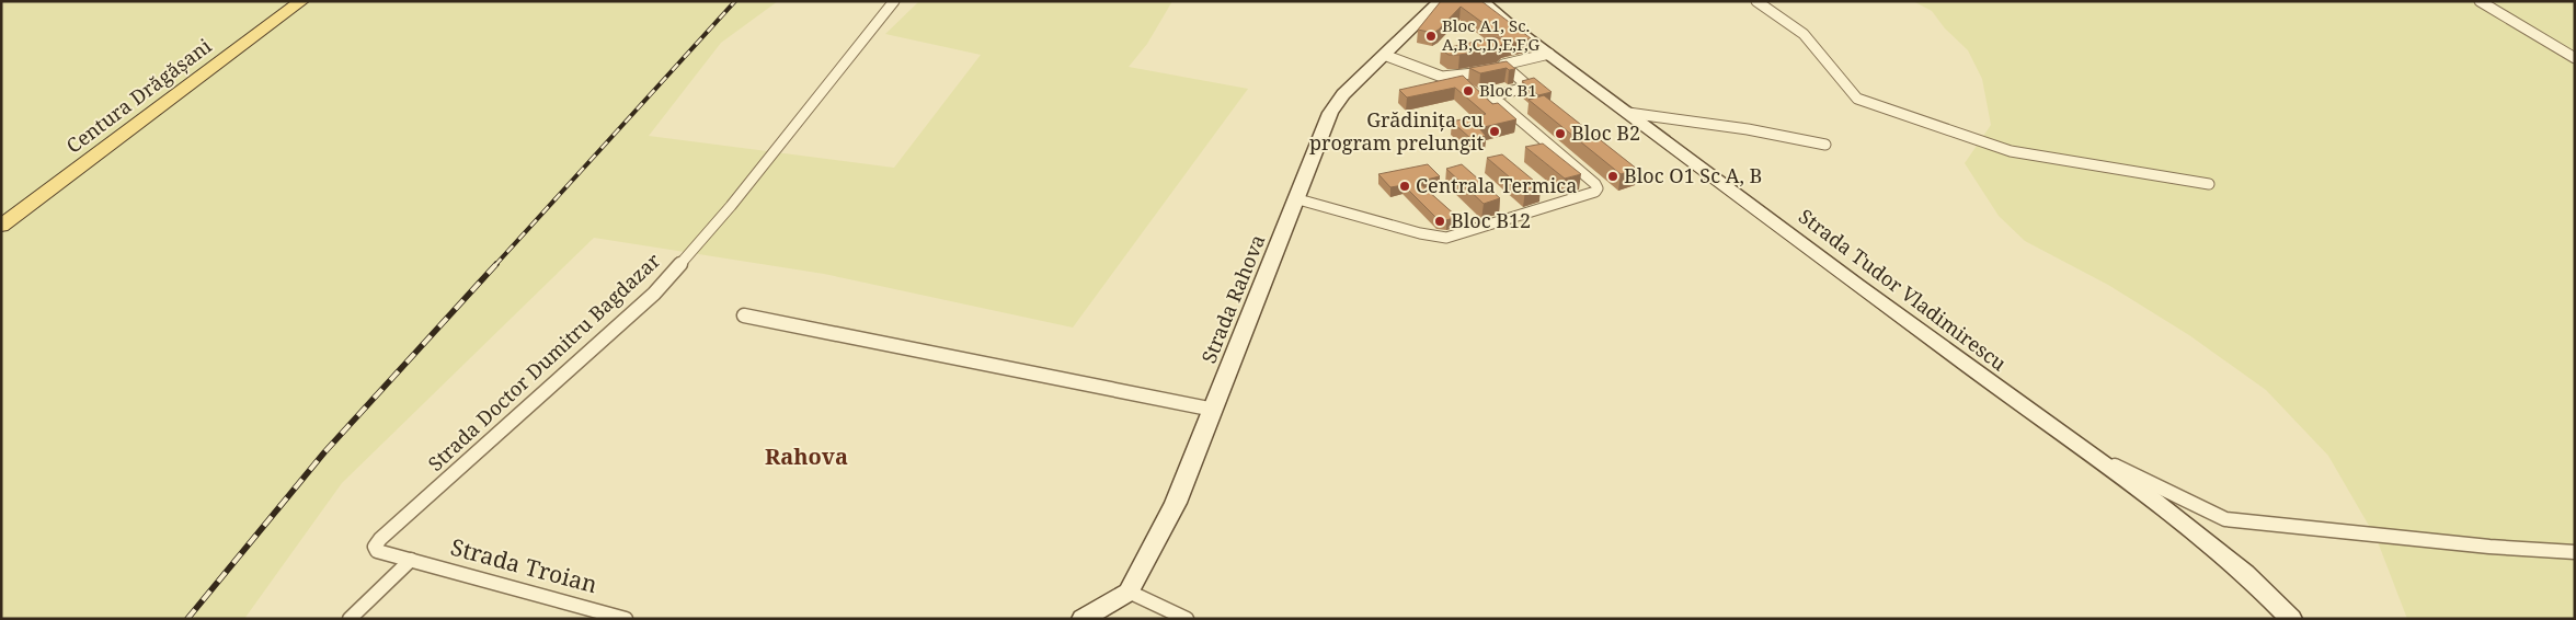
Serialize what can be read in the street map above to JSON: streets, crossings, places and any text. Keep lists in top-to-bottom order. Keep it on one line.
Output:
{"streets":{"main road":["Centura Drăgășani","Strada Tudor Vladimirescu","Strada Rahova"],"street":["Strada Doctor Dumitru Bagdazar","Strada Troian"]},"crossings":[["Strada Doctor Dumitru Bagdazar","Strada Troian"]],"districts":["Rahova"],"places":["Bloc A1, Sc. A,B,C,D,E,F,G","Bloc B1","Grădinița cu program prelungit","Bloc B2","Bloc O1 Sc A, B","Centrala Termica","Bloc B12"]}
